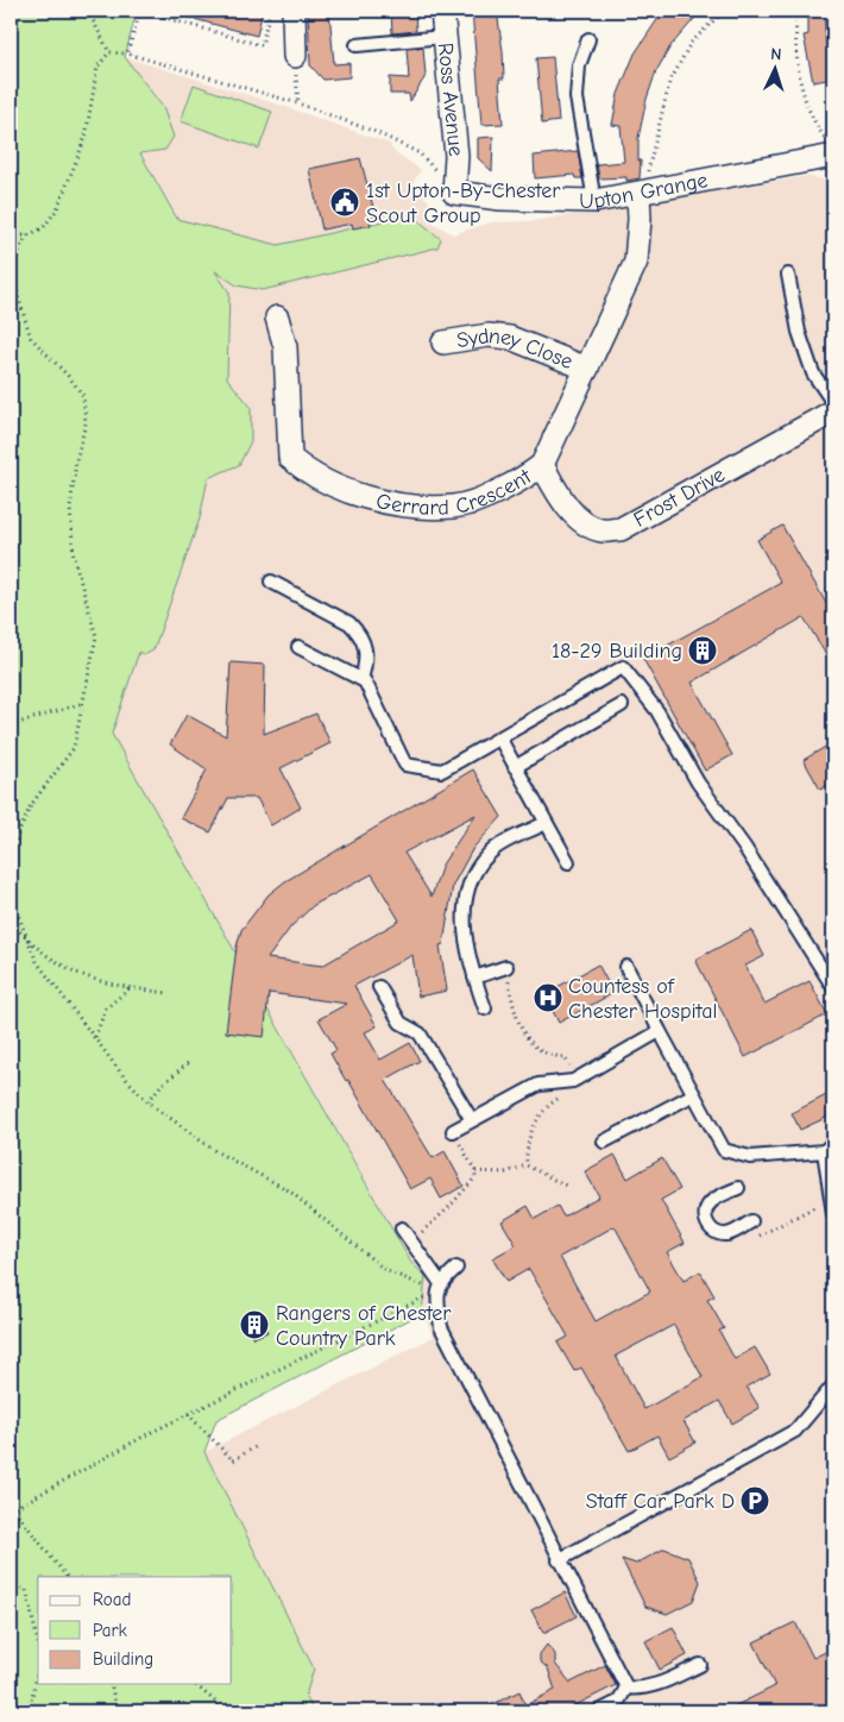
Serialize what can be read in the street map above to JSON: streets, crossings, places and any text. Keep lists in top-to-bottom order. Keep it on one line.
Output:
{"streets":{"street":["Ross Avenue","Upton Grange","Sydney Close","Gerrard Crescent","Frost Drive"]},"crossings":[["Ross Avenue","Upton Grange"],["Upton Grange","Gerrard Crescent"],["Sydney Close","Gerrard Crescent"],["Gerrard Crescent","Frost Drive"]],"places":{"public building":["1st Upton-By-Chester Scout Group"],"building":["18-29 Building","Rangers of Chester Country Park"],"hospital":["Countess of Chester Hospital"],"parking":["Staff Car Park D"]},"legend":["Road","Park","Building"],"north":"top"}
